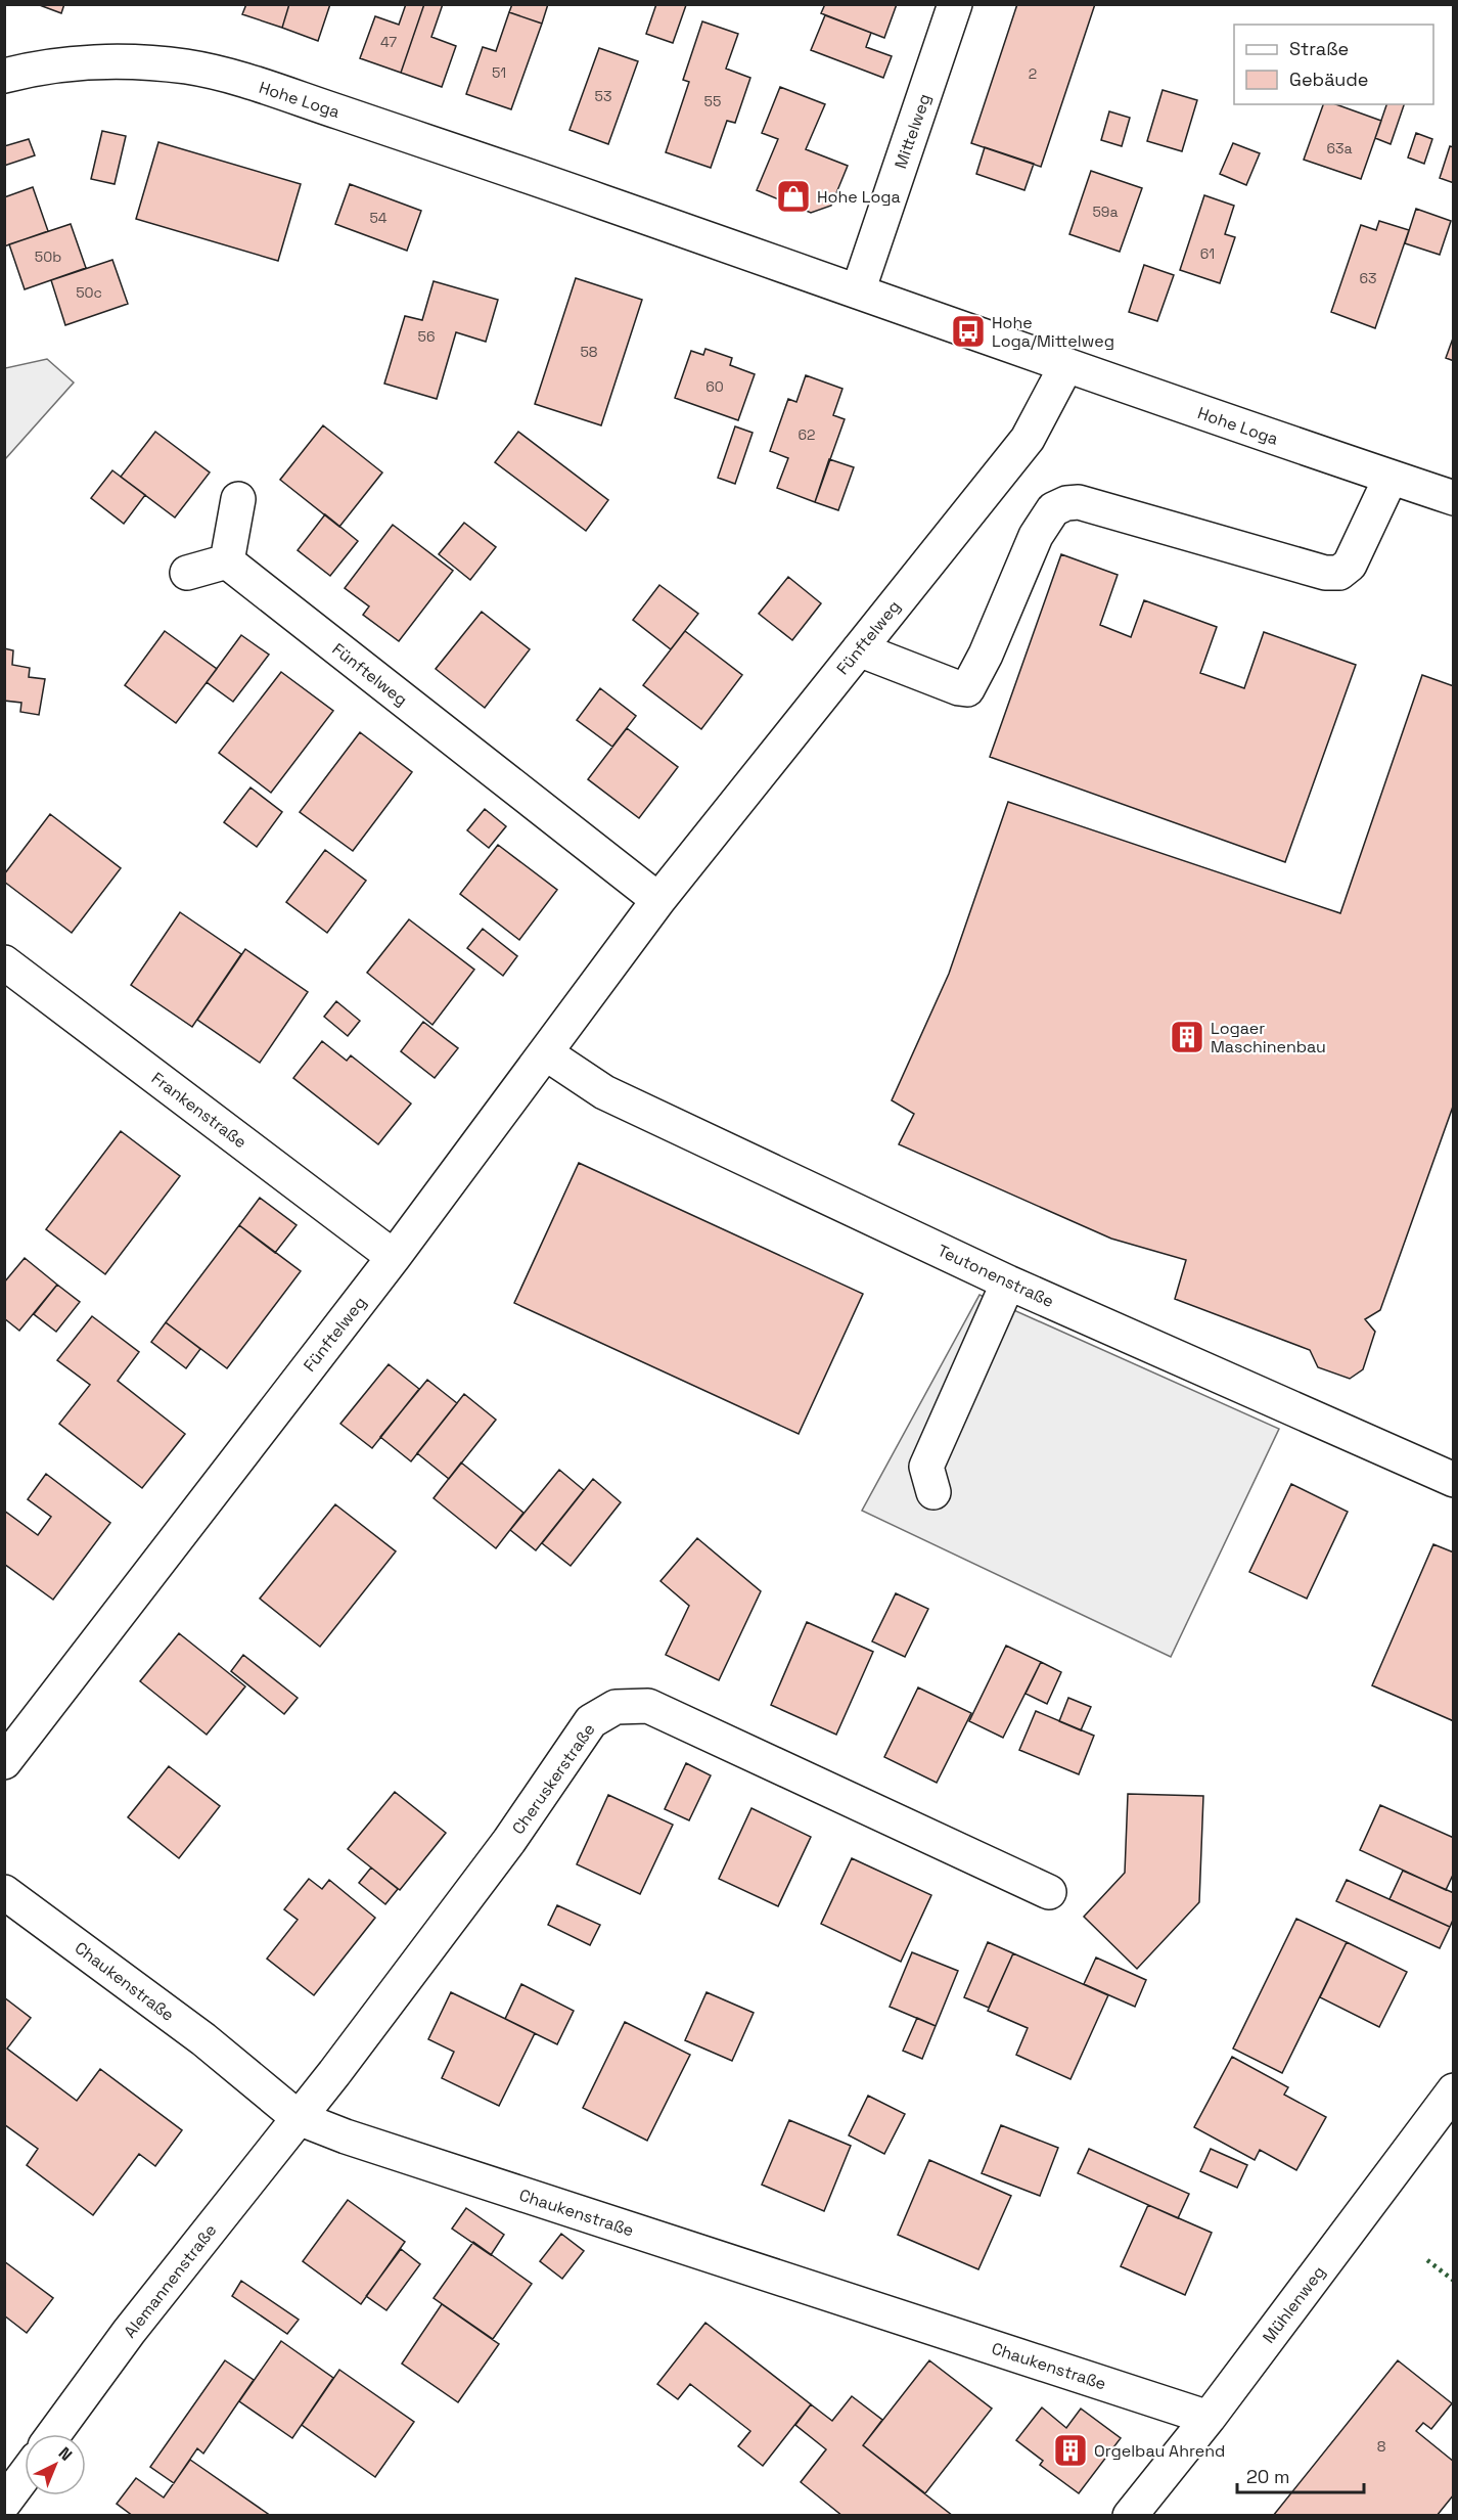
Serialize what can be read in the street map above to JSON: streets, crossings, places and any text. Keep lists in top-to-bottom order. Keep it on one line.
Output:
{"streets":{"street":["Hohe Loga","Mittelweg","Fünftelweg","Frankenstraße","Teutonenstraße","Cheruskerstraße","Chaukenstraße","Alemannenstraße","Mühlenweg"]},"crossings":[["Hohe Loga","Mittelweg"],["Hohe Loga","Fünftelweg"],["Fünftelweg","Frankenstraße"],["Fünftelweg","Teutonenstraße"],["Cheruskerstraße","Chaukenstraße"],["Cheruskerstraße","Alemannenstraße"],["Chaukenstraße","Alemannenstraße"],["Chaukenstraße","Mühlenweg"]],"places":{"shop":["Hohe Loga"],"bus stop":["Hohe Loga/Mittelweg"],"building":["Logaer Maschinenbau","Orgelbau Ahrend"]},"house_numbers":["47","51","2","53","55","63a","59a","54","61","50b","63","50c","56","58","60","62","8"],"legend":["Straße","Gebäude"],"scale_bar":"20 m","north":"top right"}
